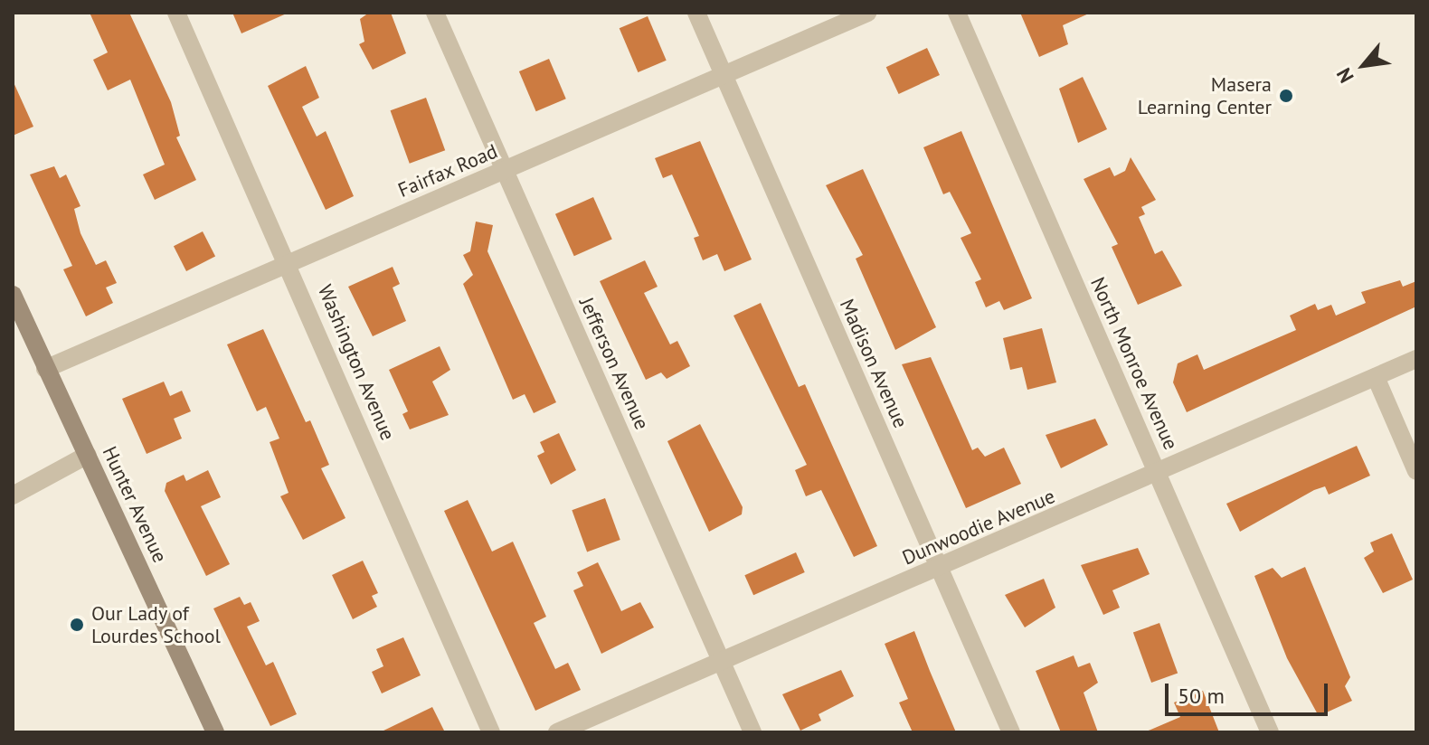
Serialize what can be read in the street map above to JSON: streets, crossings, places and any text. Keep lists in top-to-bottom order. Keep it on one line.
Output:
{"streets":{"street":["Fairfax Road","Washington Avenue","Jefferson Avenue","Madison Avenue","North Monroe Avenue","Hunter Avenue","Dunwoodie Avenue"]},"crossings":[["Fairfax Road","Washington Avenue"],["Fairfax Road","Jefferson Avenue"],["Fairfax Road","Madison Avenue"],["Fairfax Road","Hunter Avenue"],["Jefferson Avenue","Dunwoodie Avenue"],["Madison Avenue","Dunwoodie Avenue"],["North Monroe Avenue","Dunwoodie Avenue"]],"places":["Masera Learning Center","Our Lady of Lourdes School"],"scale_bar":"50 m","north":"bottom left"}
